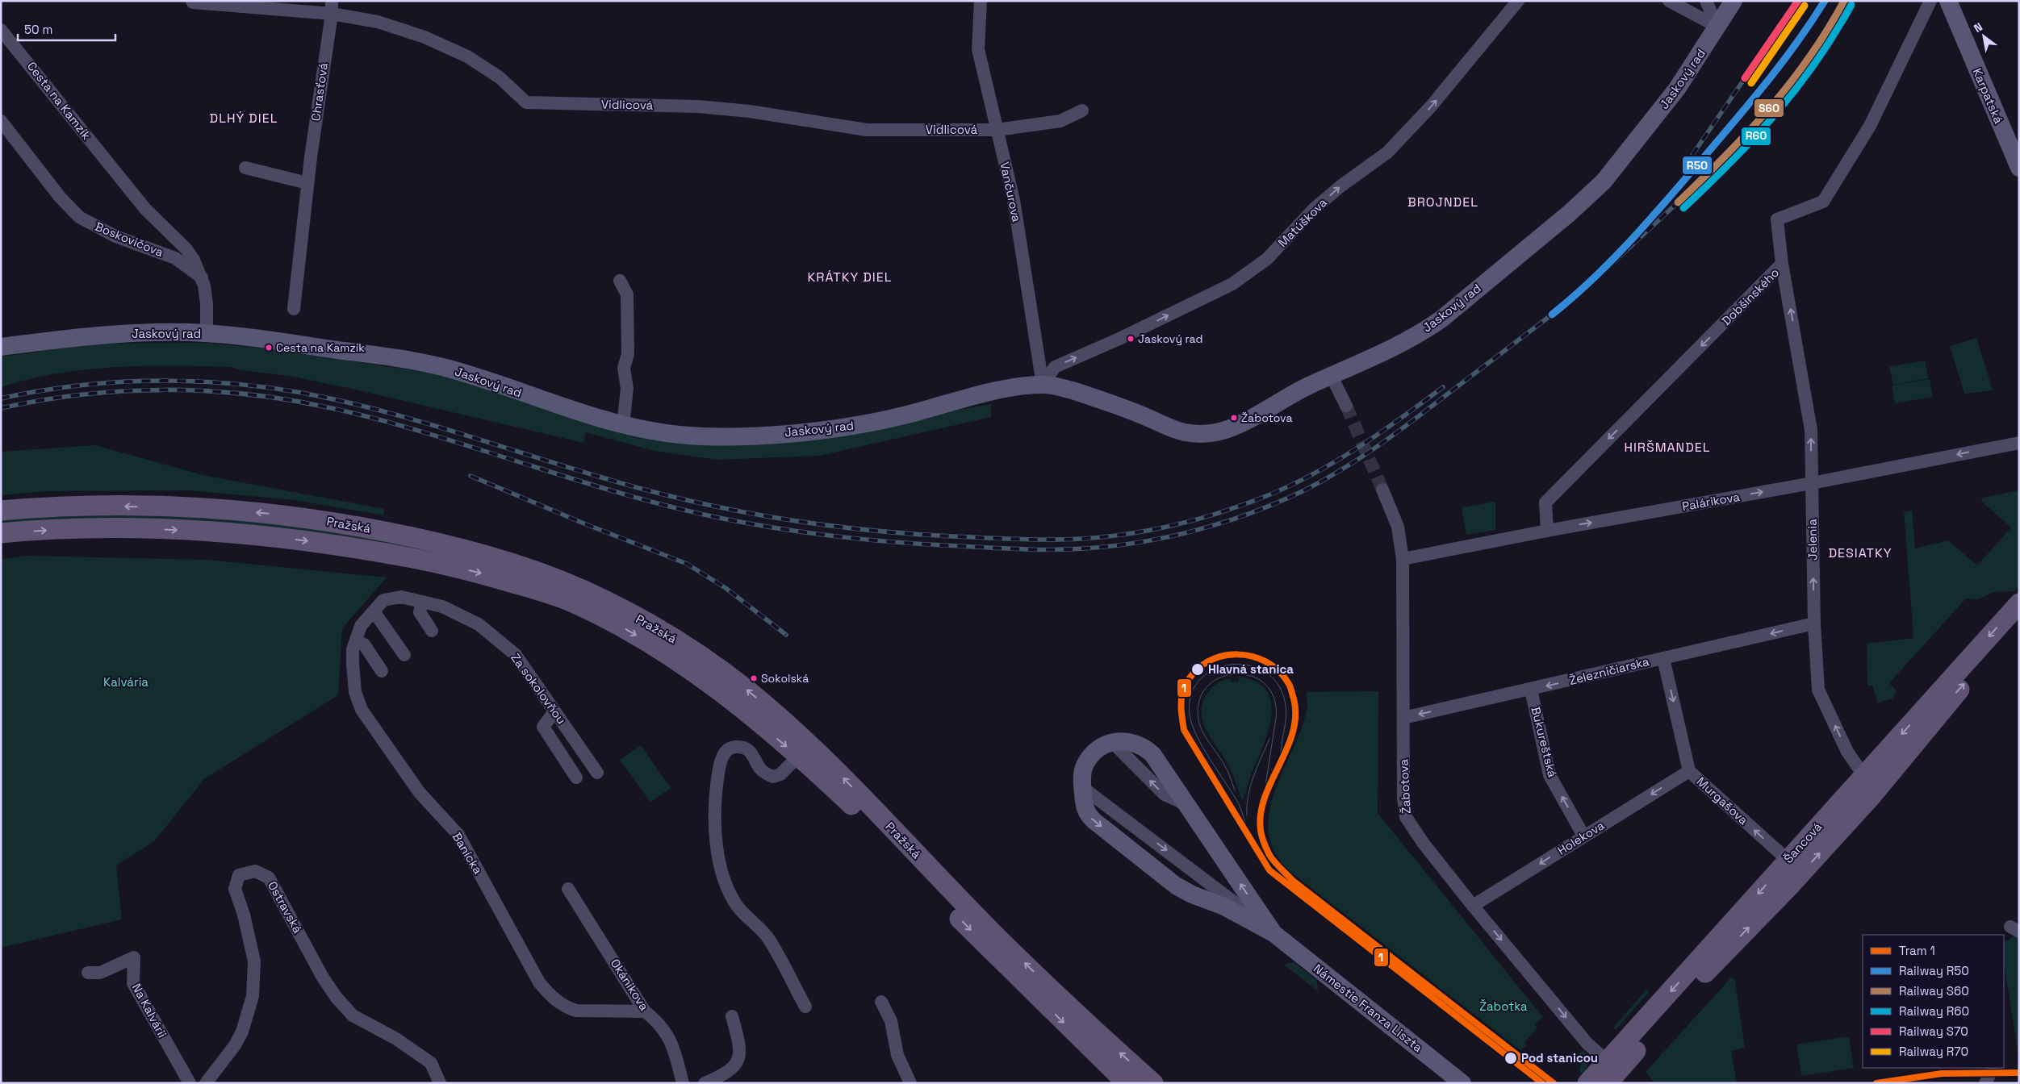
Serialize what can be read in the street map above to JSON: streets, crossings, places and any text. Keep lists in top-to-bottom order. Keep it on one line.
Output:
{"streets":{"main road":["Pražská","Šancová"],"street":["Jaskový rad","Chrasťová","Karpatská","Cesta na Kamzík","Vidlicová","Vančurova","Matúškova","Boskovičova","Dobšinského","Palárikova","Jelenia","Železničiarska","Za sokolovňou","Bukureštská","Žabotova","Murgašova","Holekova","Banícka","Ostravská","Okánikova","Námestie Franza Liszta","Na Kalvárii"]},"crossings":[["Jaskový rad","Cesta na Kamzík"],["Jaskový rad","Vančurova"],["Jaskový rad","Matúškova"],["Chrasťová","Vidlicová"],["Cesta na Kamzík","Boskovičova"],["Vidlicová","Vančurova"],["Vančurova","Matúškova"],["Dobšinského","Palárikova"],["Dobšinského","Jelenia"],["Palárikova","Jelenia"],["Palárikova","Žabotova"],["Jelenia","Železničiarska"],["Jelenia","Šancová"],["Železničiarska","Bukureštská"],["Železničiarska","Žabotova"],["Železničiarska","Murgašova"],["Za sokolovňou","Banícka"],["Bukureštská","Holekova"],["Žabotova","Holekova"],["Žabotova","Šancová"],["Murgašova","Holekova"],["Murgašova","Šancová"],["Banícka","Okánikova"]],"one_way":["Matúškova","Dobšinského","Jelenia","Železničiarska","Bukureštská","Holekova"],"districts":["DLHÝ DIEL","BROJNDEL","KRÁTKY DIEL","HIRŠMANDEL","DESIATKY"],"parks":["Kalvária","Žabotka"],"places":["Jaskový rad","Cesta na Kamzík","Žabotova","Hlavná stanica","Sokolská","Pod stanicou"],"lines":["rail line R50","rail line S60","rail line S70","rail line R60","rail line R70","tram line 1"],"legend":["Tram 1","Railway R50","Railway S60","Railway R60","Railway S70","Railway R70"],"scale_bar":"50 m","north":"top left"}
